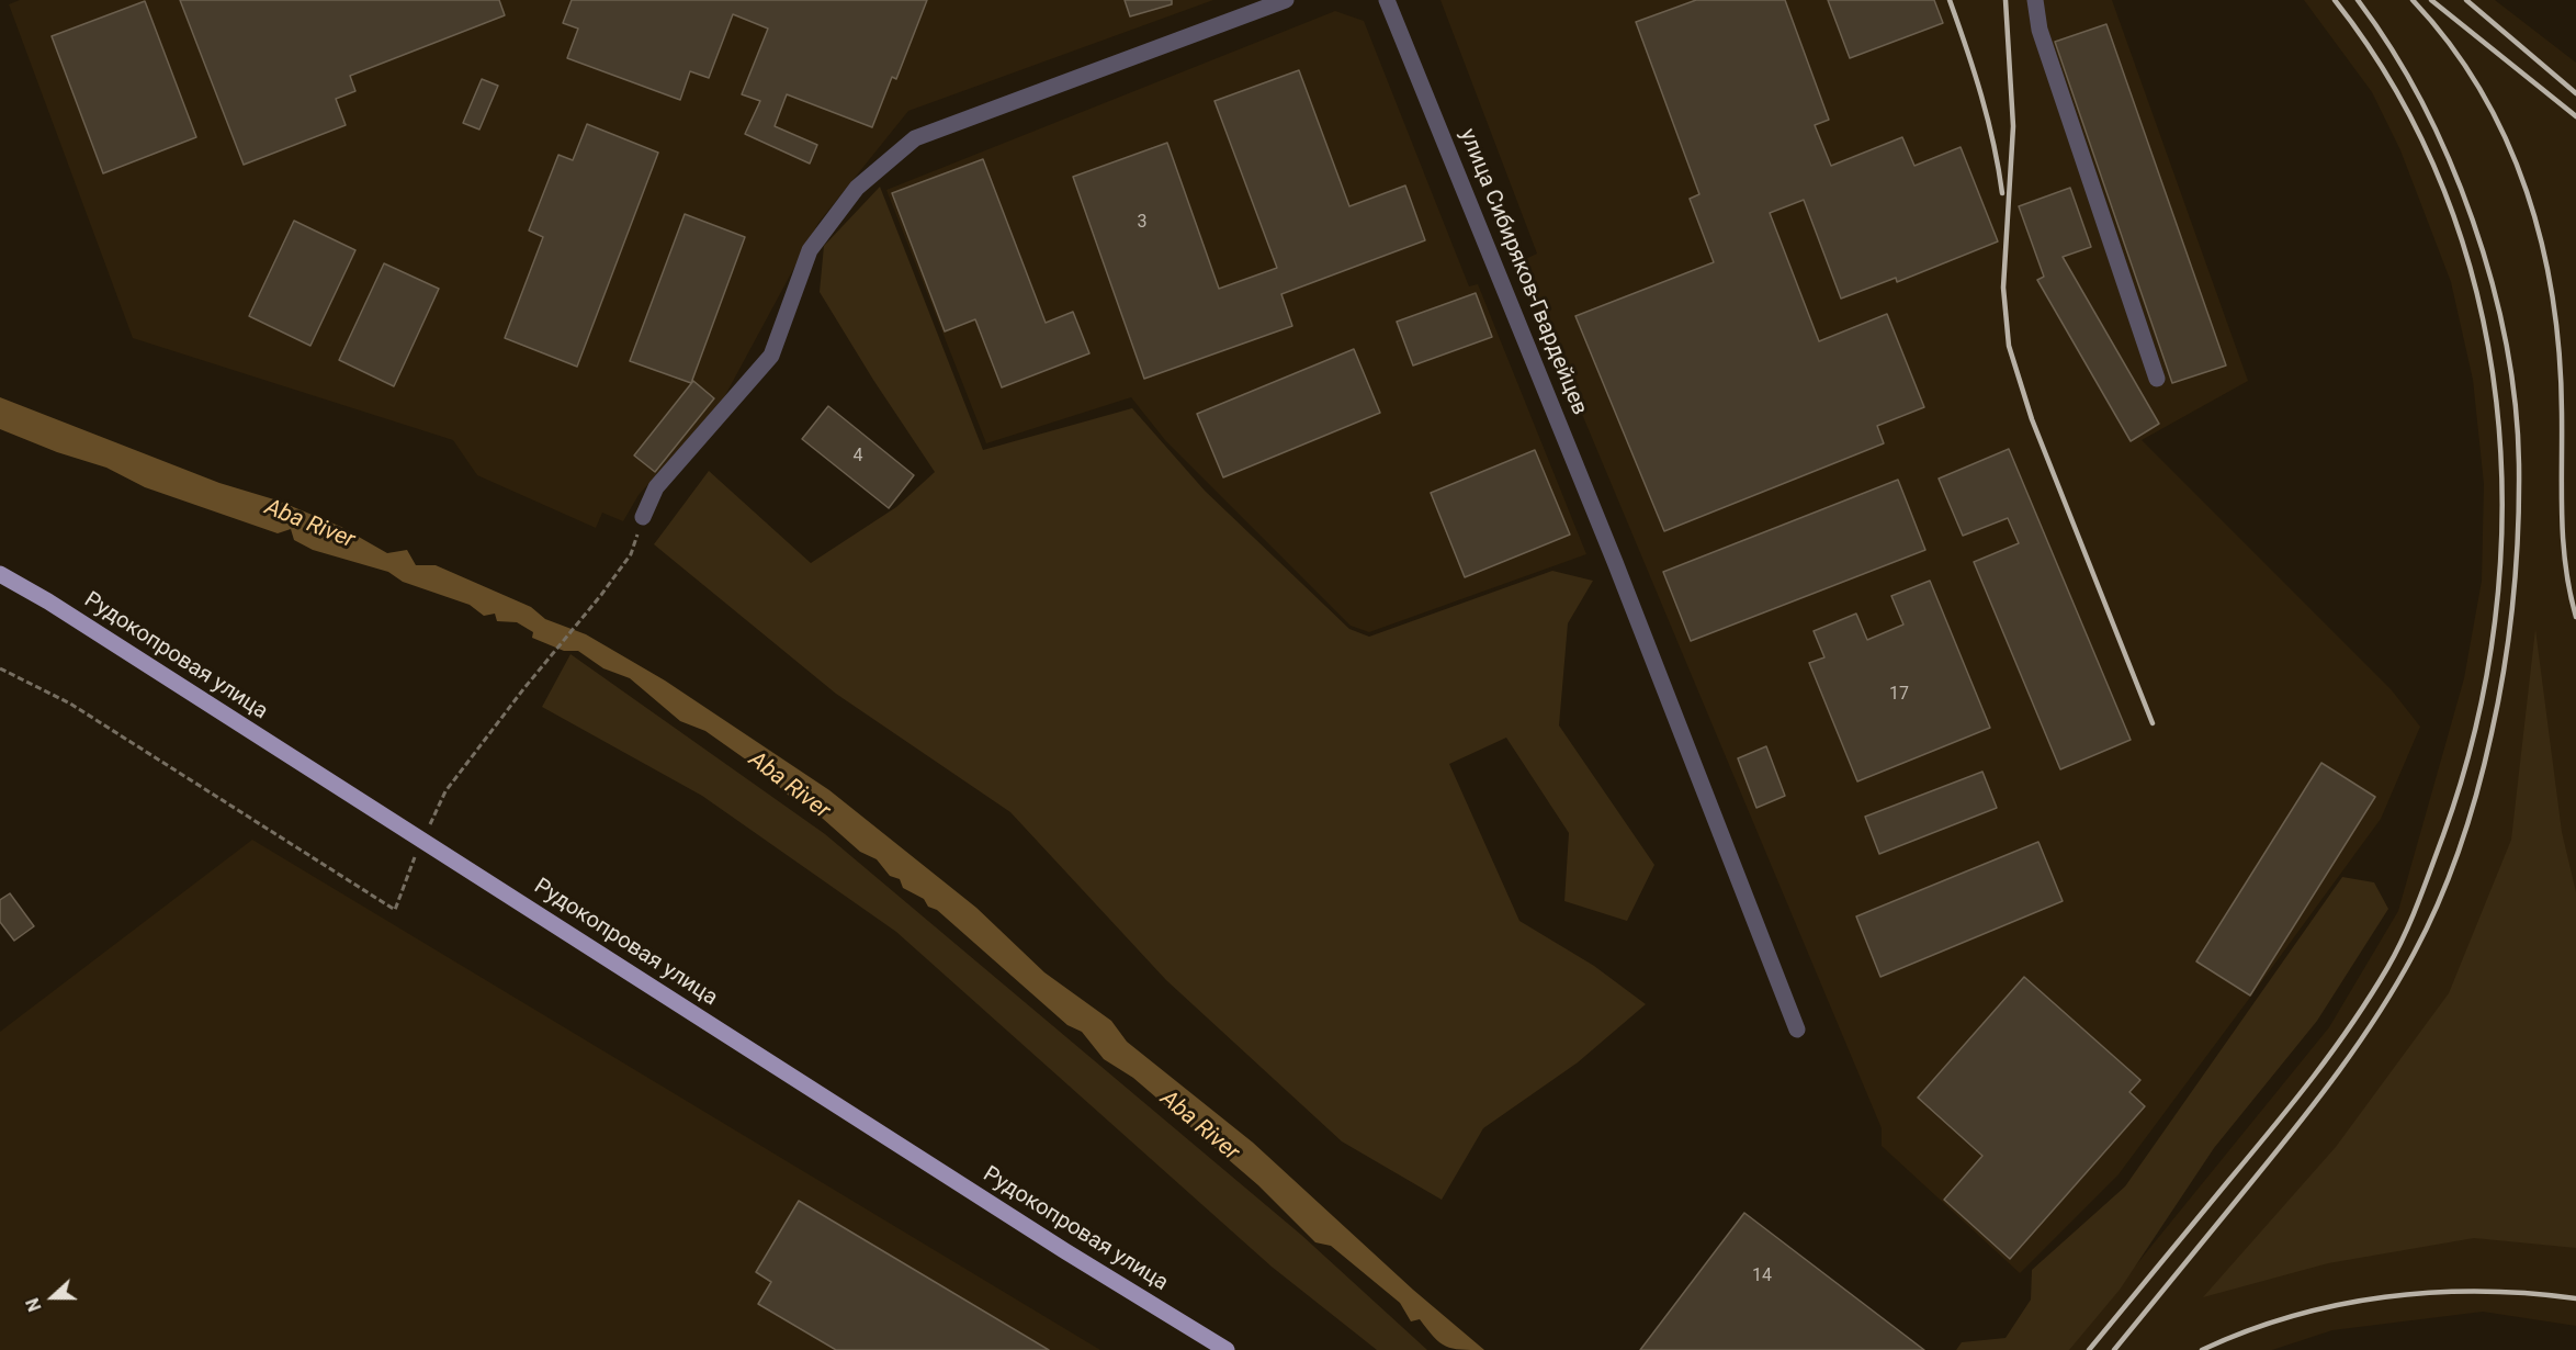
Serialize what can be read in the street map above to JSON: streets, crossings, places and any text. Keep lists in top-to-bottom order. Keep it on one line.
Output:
{"streets":{"main road":["Рудокопровая улица"],"street":["улица Сибиряков-Гвардейцев"]},"water":["Aba River"],"house_numbers":["3","4","17","14"],"north":"left"}
